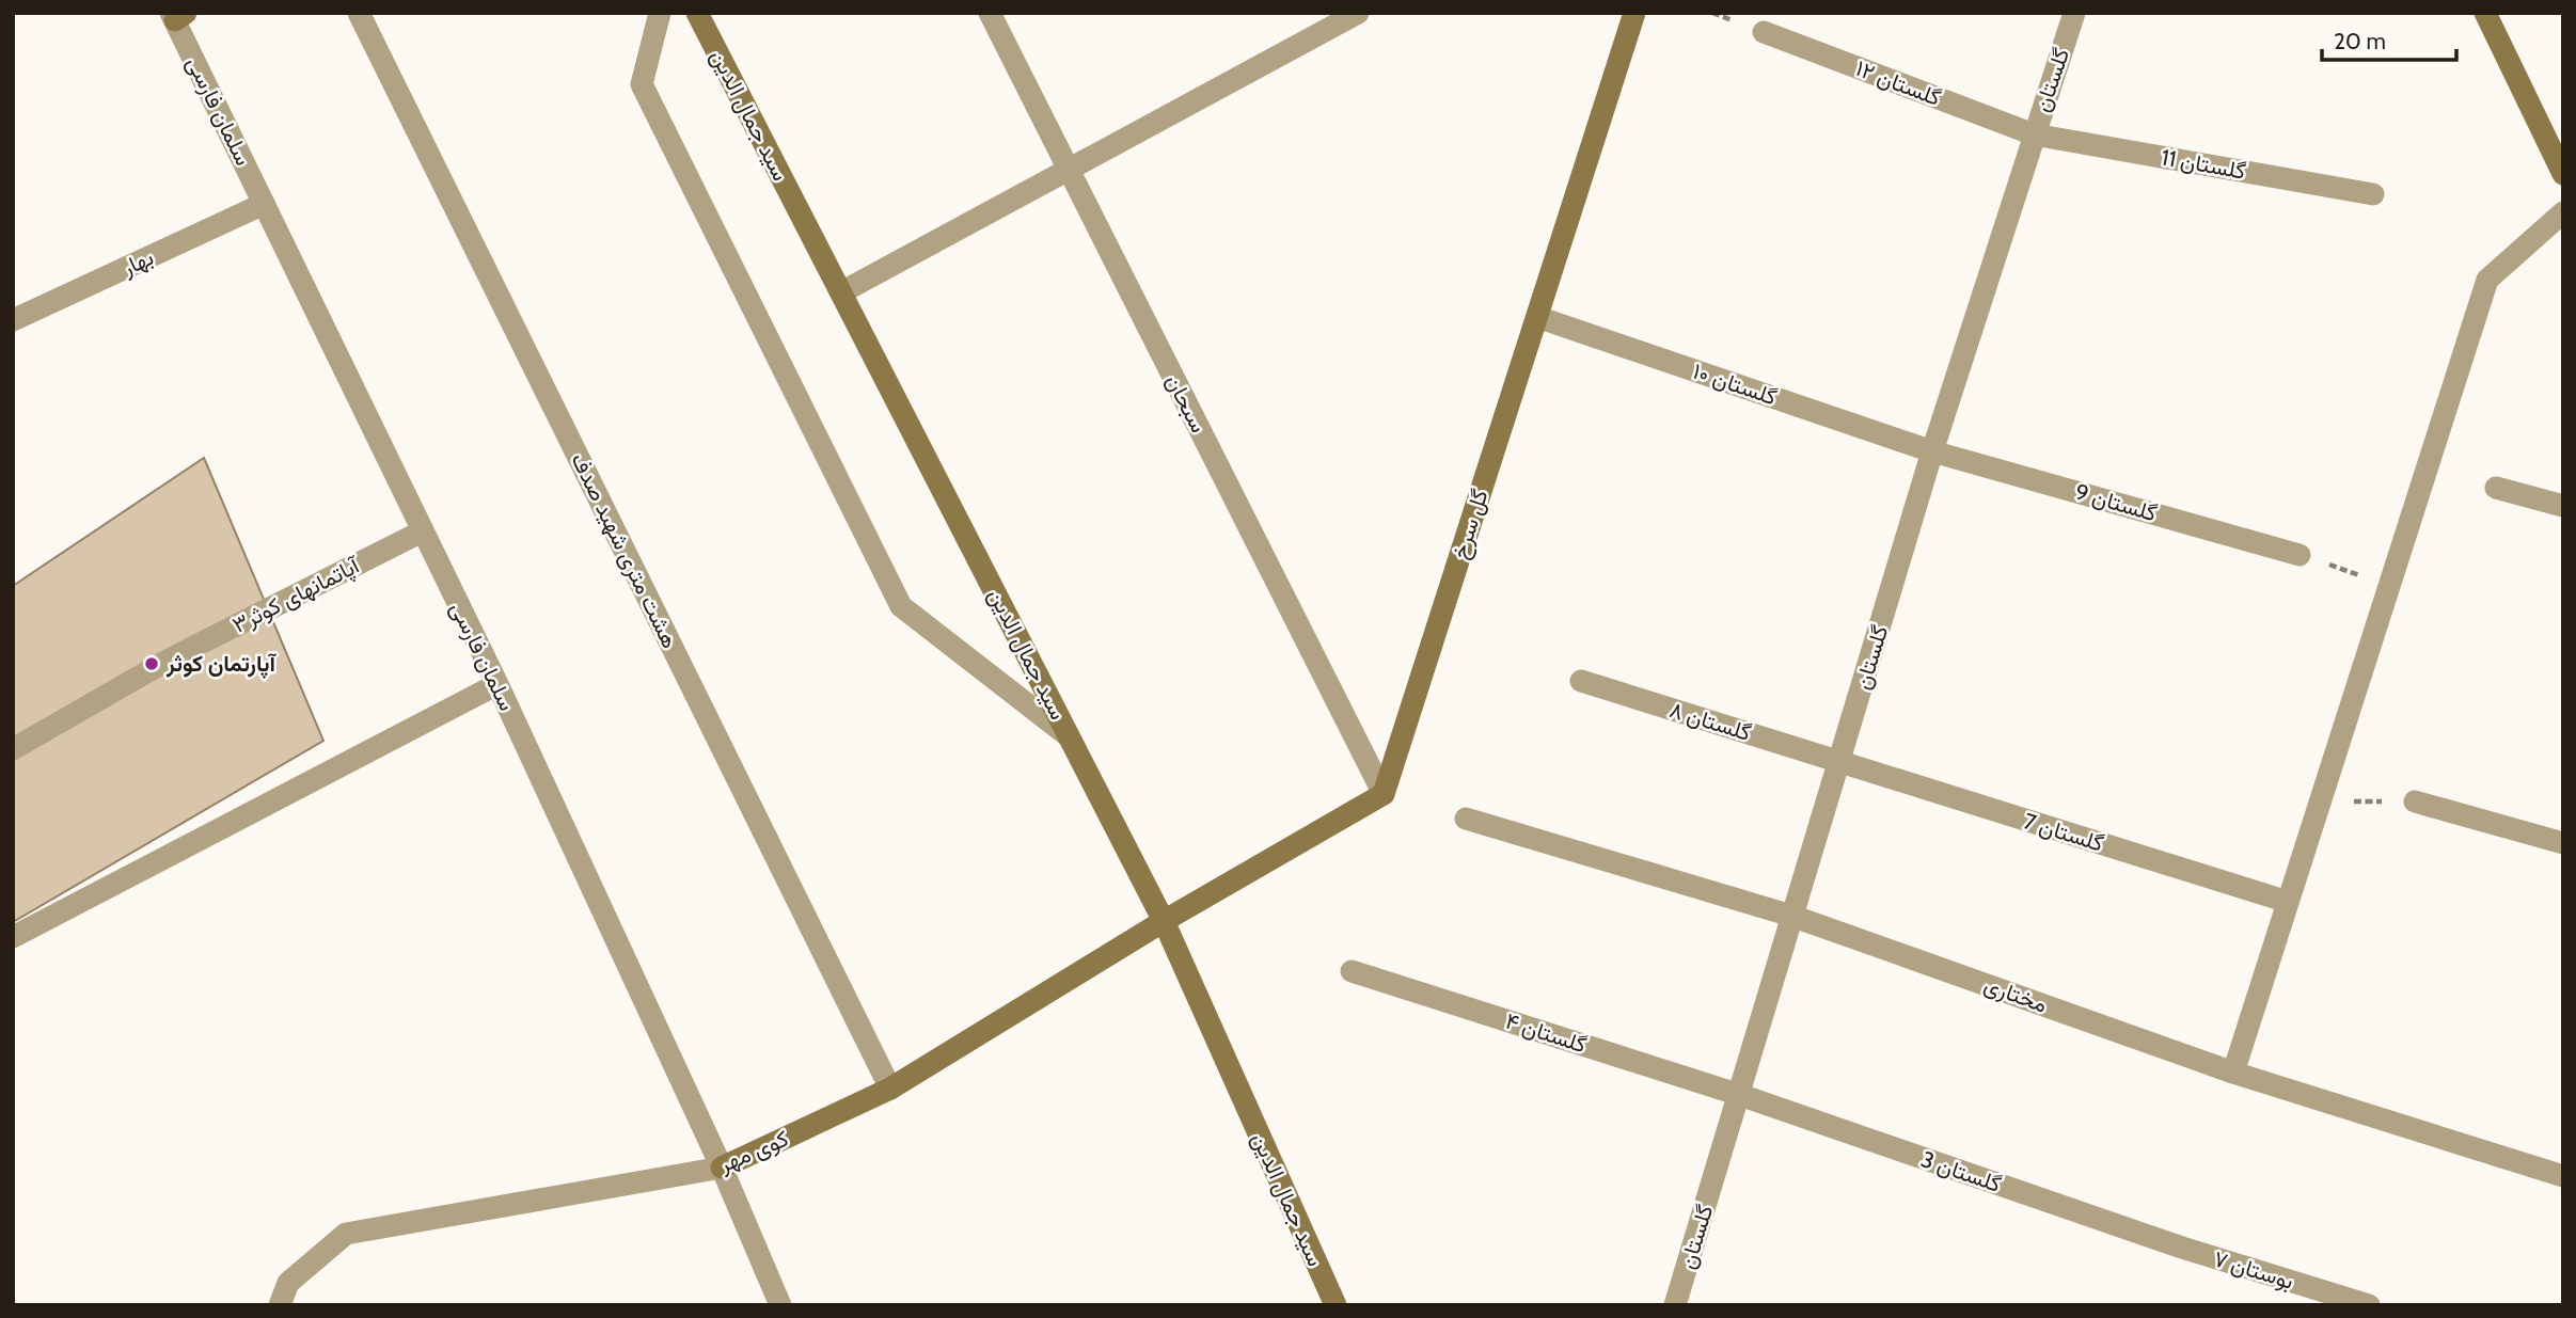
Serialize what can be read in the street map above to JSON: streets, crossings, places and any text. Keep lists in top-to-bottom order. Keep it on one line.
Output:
{"streets":{"street":["گلستان","گلستان ۱۲","سلمان فارسی","سید جمال الدین","گلستان 11","بهار","گلستان ۱۰","سبحان","گلستان 9","گل سرخ","هشت متری شهید صدف","آپاتمانهای کوثر۳","گلستان ۸","گلستان 7","مختاری","گلستان ۴","کوی مهر","گلستان 3","بوستان ۷"]},"crossings":[["گلستان","گلستان ۱۲"],["گلستان","گلستان 11"],["گلستان","گلستان ۱۰"],["گلستان","گلستان 9"],["گلستان","گلستان ۸"],["گلستان","گلستان 7"],["گلستان","مختاری"],["گلستان","گلستان ۴"],["گلستان","گلستان 3"],["گلستان ۱۲","گلستان 11"],["سلمان فارسی","بهار"],["سلمان فارسی","آپاتمانهای کوثر۳"],["سلمان فارسی","کوی مهر"],["سید جمال الدین","کوی مهر"],["گلستان ۱۰","گلستان 9"],["گلستان ۱۰","گل سرخ"],["سبحان","گل سرخ"],["هشت متری شهید صدف","کوی مهر"],["گلستان ۸","گلستان 7"],["گلستان ۴","گلستان 3"],["گلستان 3","بوستان ۷"]],"places":["آپارتمان کوثر"],"scale_bar":"20 m"}
